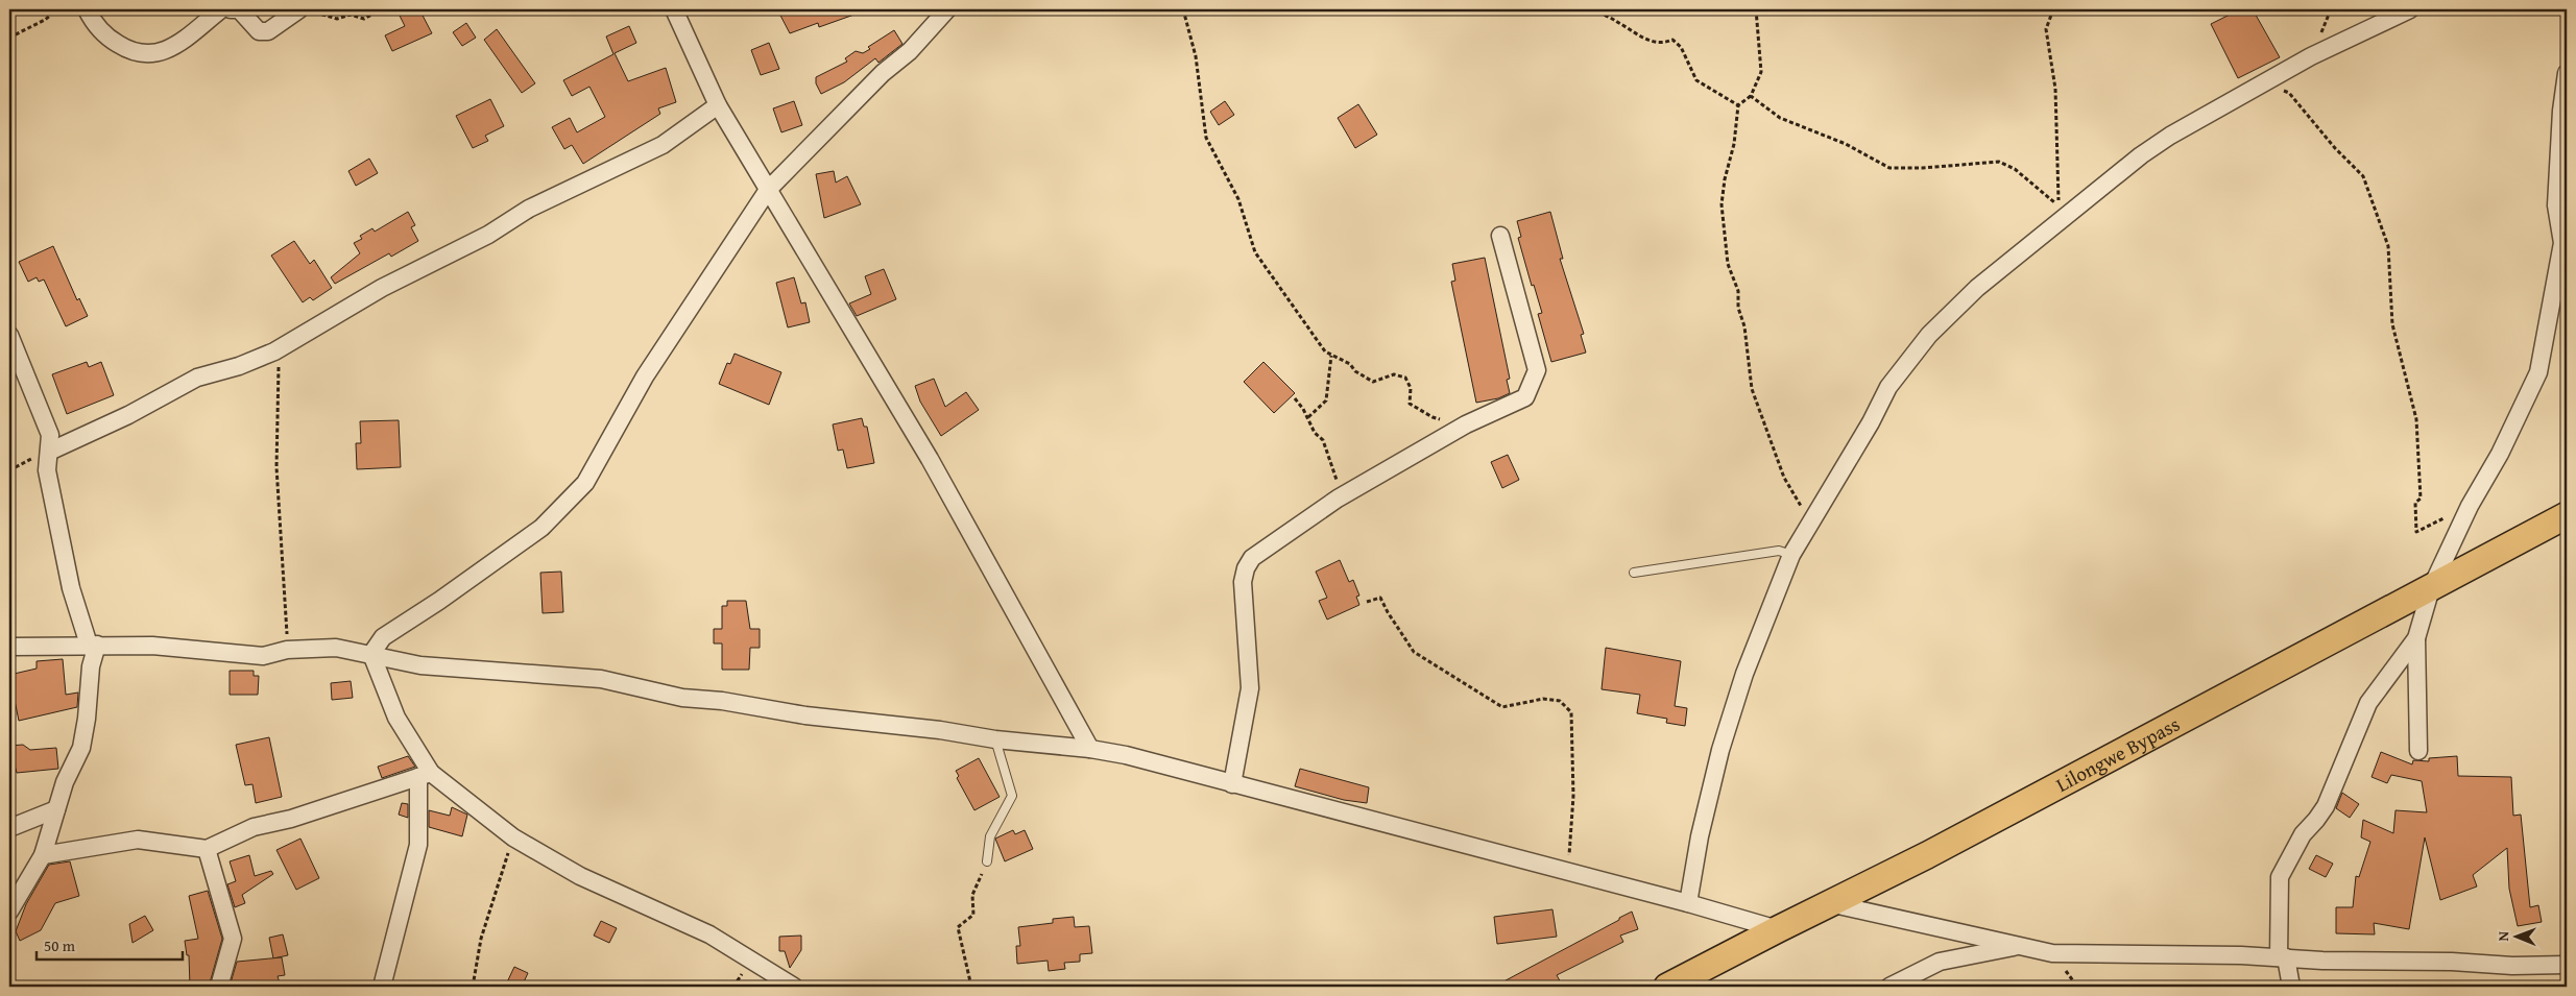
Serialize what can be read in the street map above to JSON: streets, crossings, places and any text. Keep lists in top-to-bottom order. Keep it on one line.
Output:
{"streets":{"main road":["Lilongwe Bypass"]},"scale_bar":"50 m","north":"left"}
